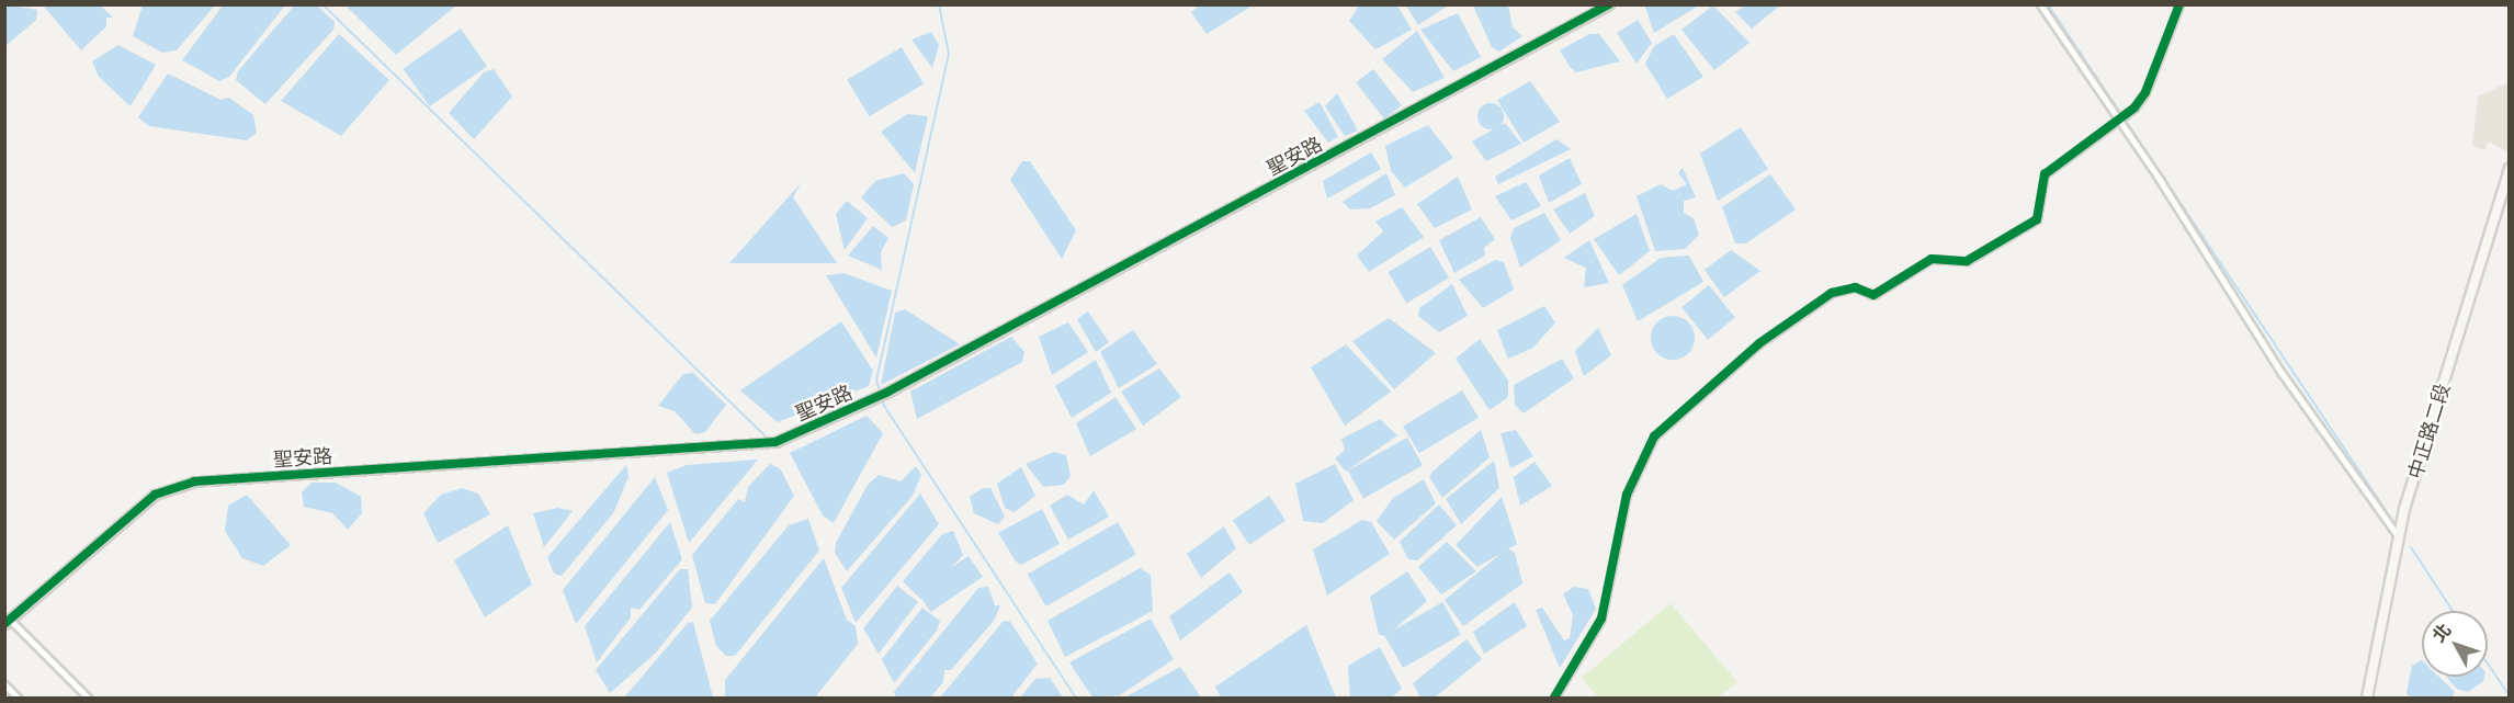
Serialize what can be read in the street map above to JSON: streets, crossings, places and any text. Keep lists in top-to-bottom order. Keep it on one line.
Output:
{"streets":{"main road":["中正路二段"],"street":["聖安路"]},"north":"top left"}
